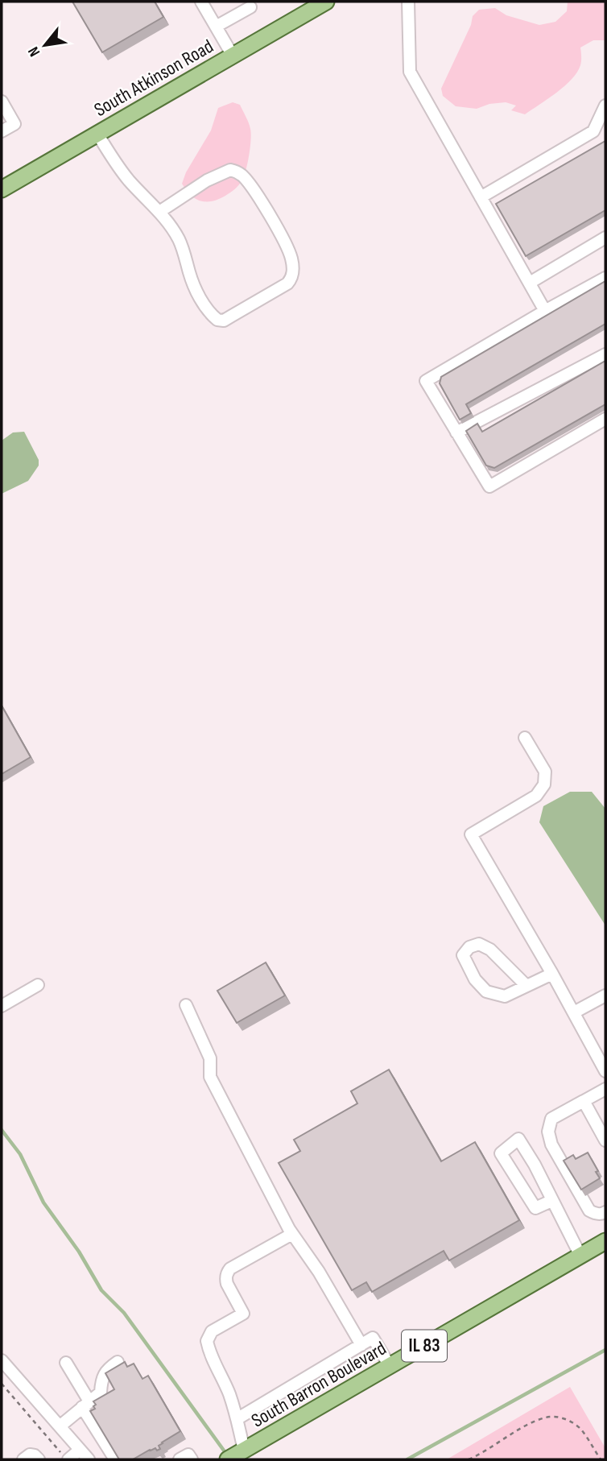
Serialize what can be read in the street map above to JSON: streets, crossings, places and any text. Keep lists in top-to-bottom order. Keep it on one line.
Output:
{"streets":{"main road":["South Atkinson Road","IL 83","South Barron Boulevard"]},"north":"bottom left"}
